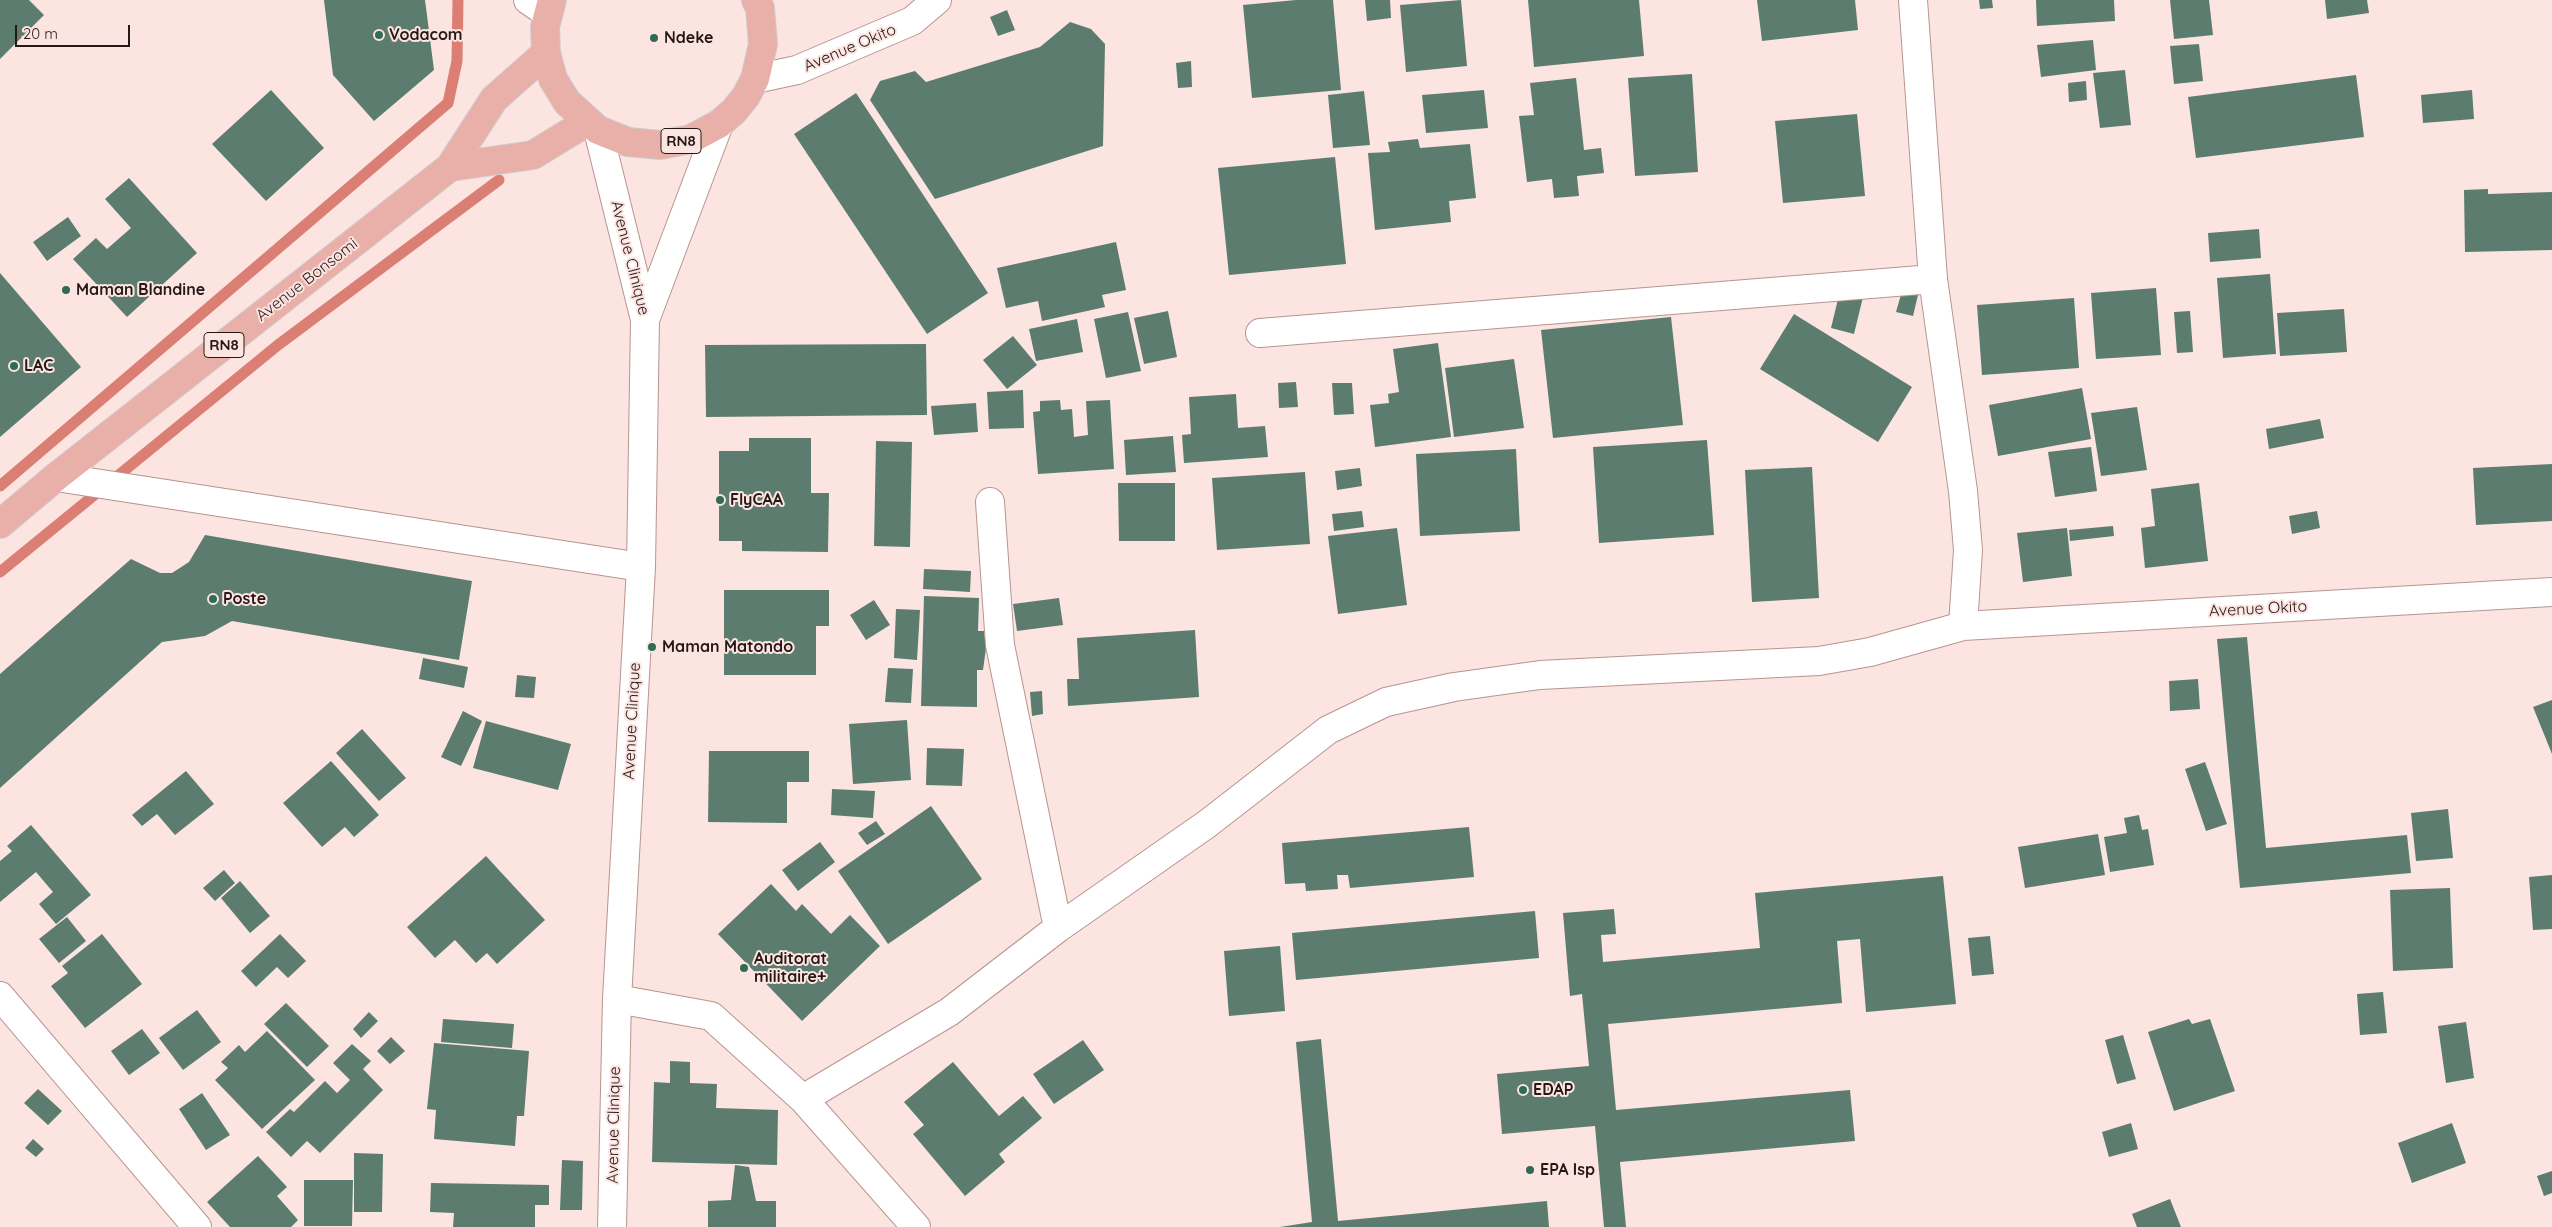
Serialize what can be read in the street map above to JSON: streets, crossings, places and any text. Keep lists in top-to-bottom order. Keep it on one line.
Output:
{"streets":{"main road":["RN8","Avenue Bonsomi"],"street":["Avenue Okito","Avenue Clinique"]},"crossings":[["Avenue Okito","RN8"],["RN8","Avenue Clinique"],["RN8","Avenue Bonsomi"],["Avenue Clinique","Avenue Bonsomi"]],"places":["Vodacom","Ndeke","Maman Blandine","LAC","FlyCAA","Poste","Maman Matondo","Auditorat militaire+","EDAP","EPA Isp"],"scale_bar":"20 m"}
